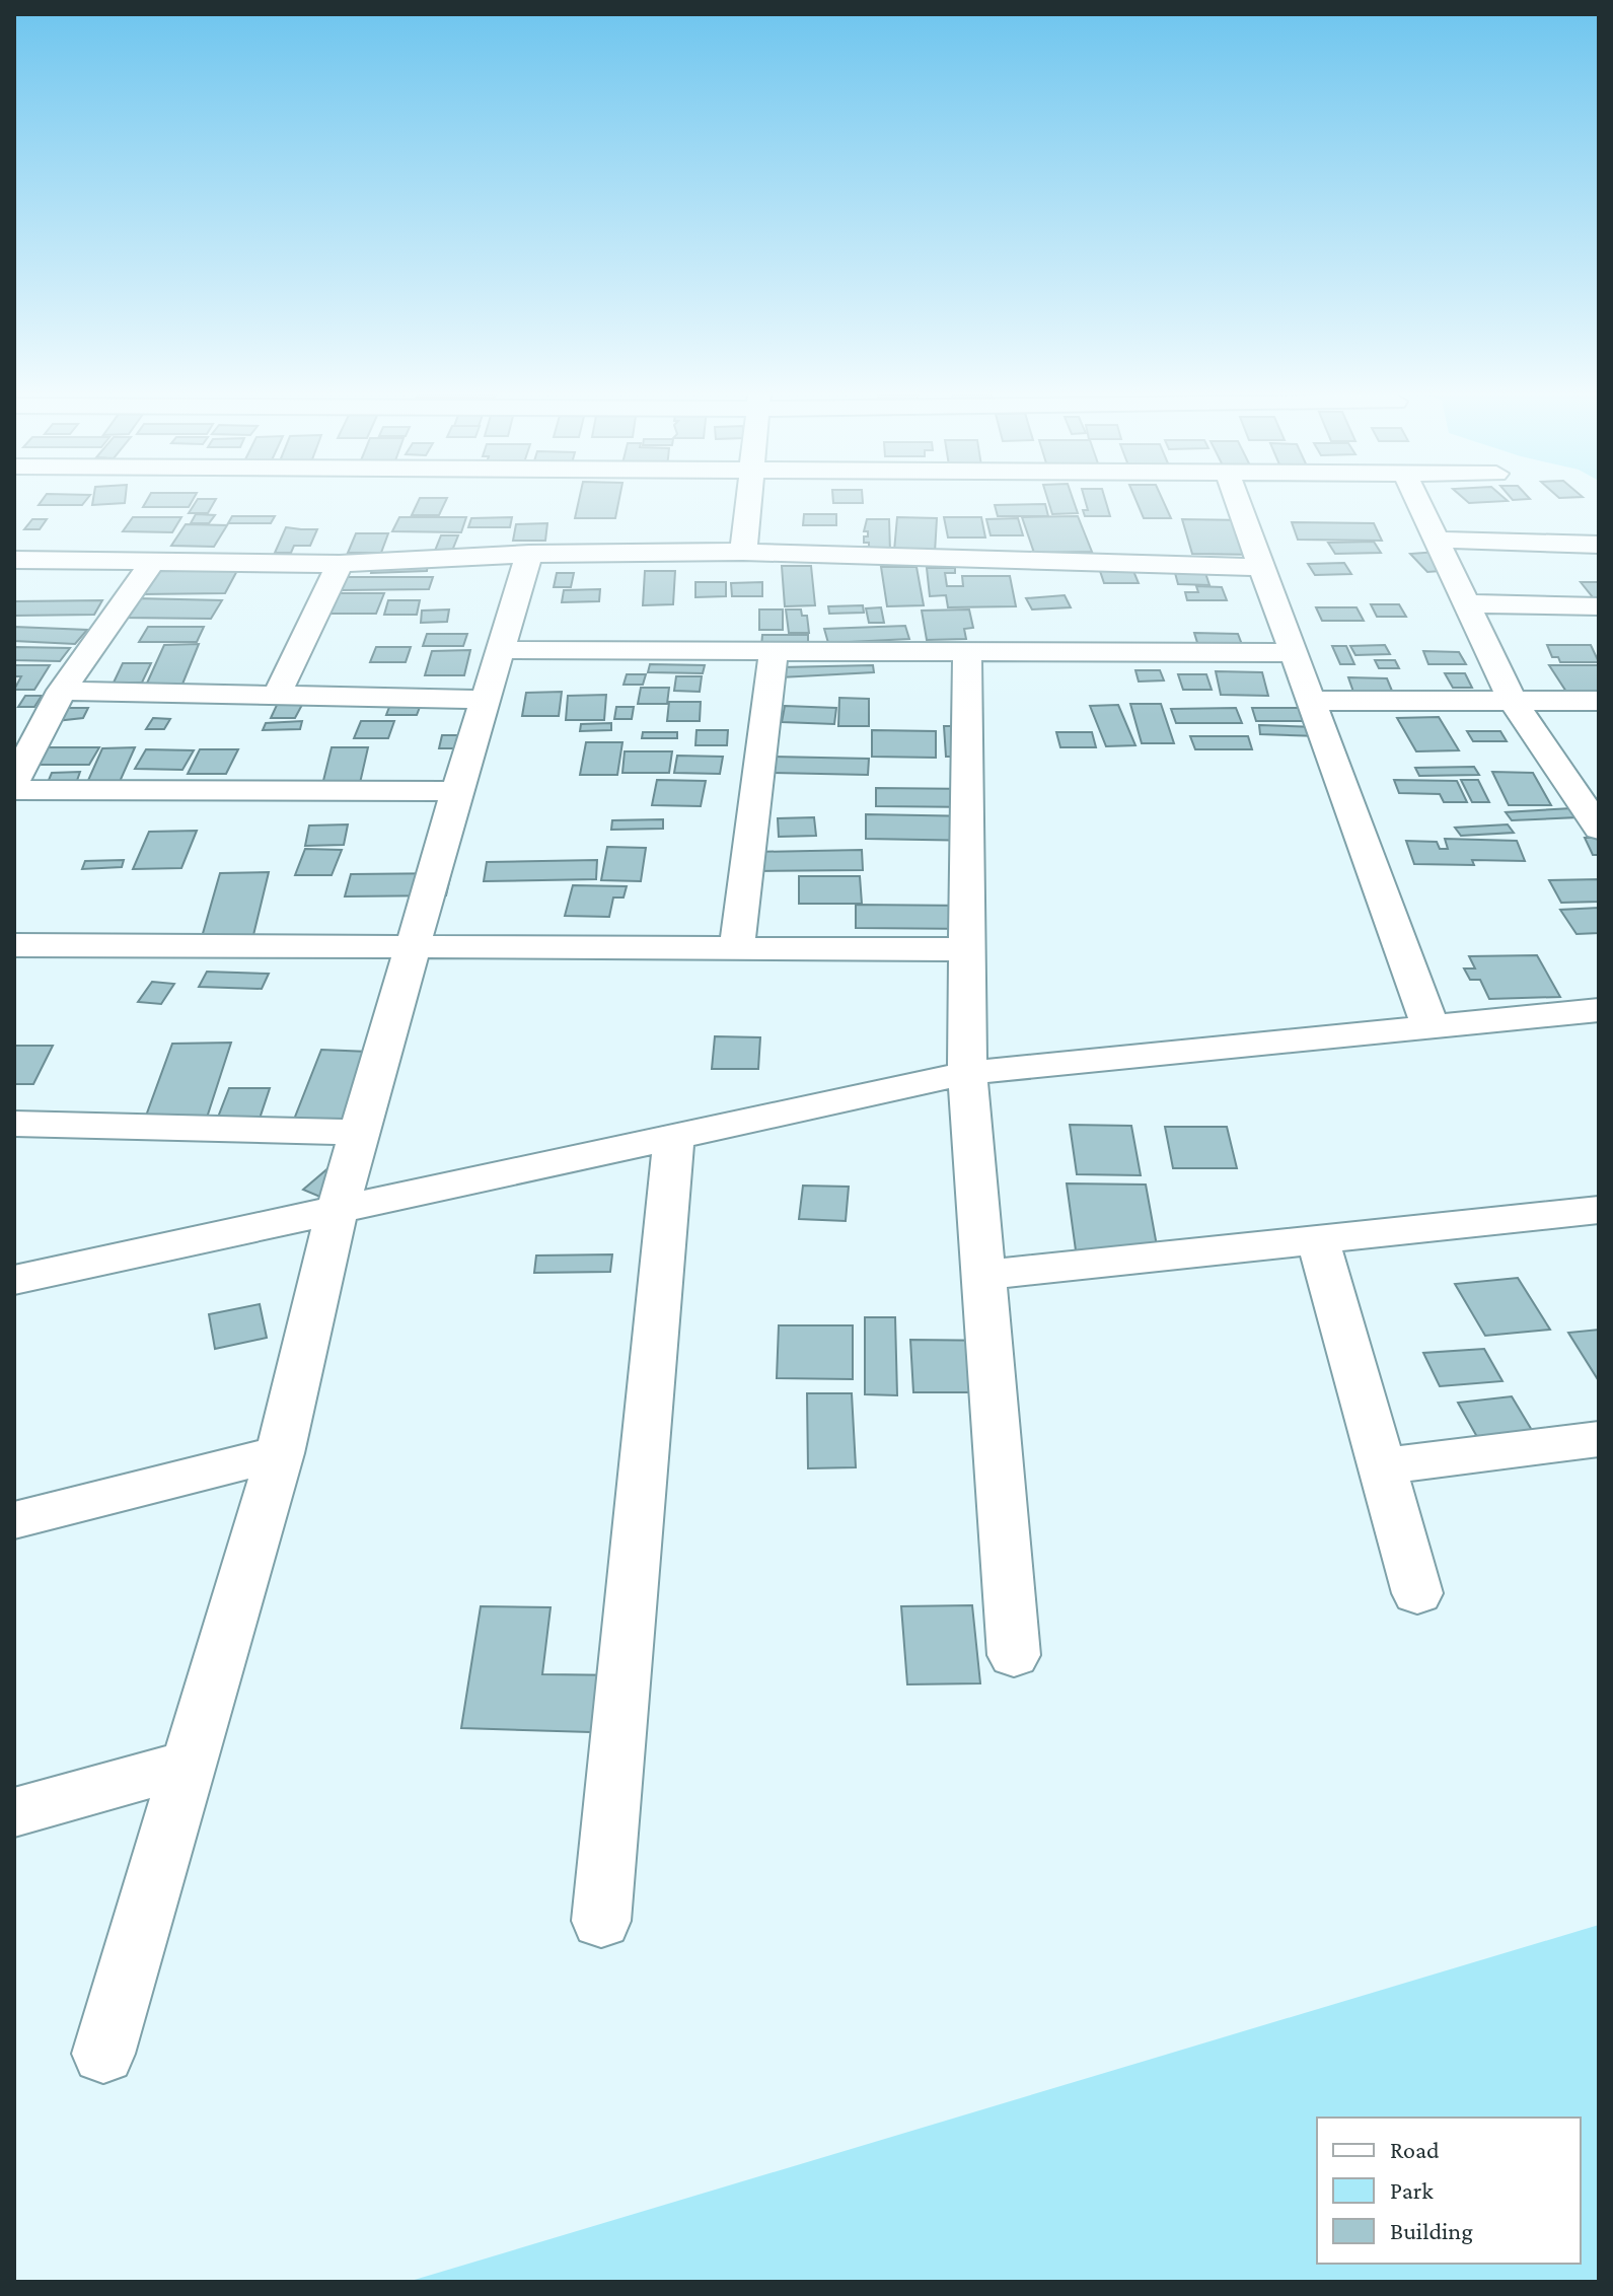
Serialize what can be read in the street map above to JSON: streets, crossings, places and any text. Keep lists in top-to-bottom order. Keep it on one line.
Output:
{"legend":["Road","Park","Building"]}
